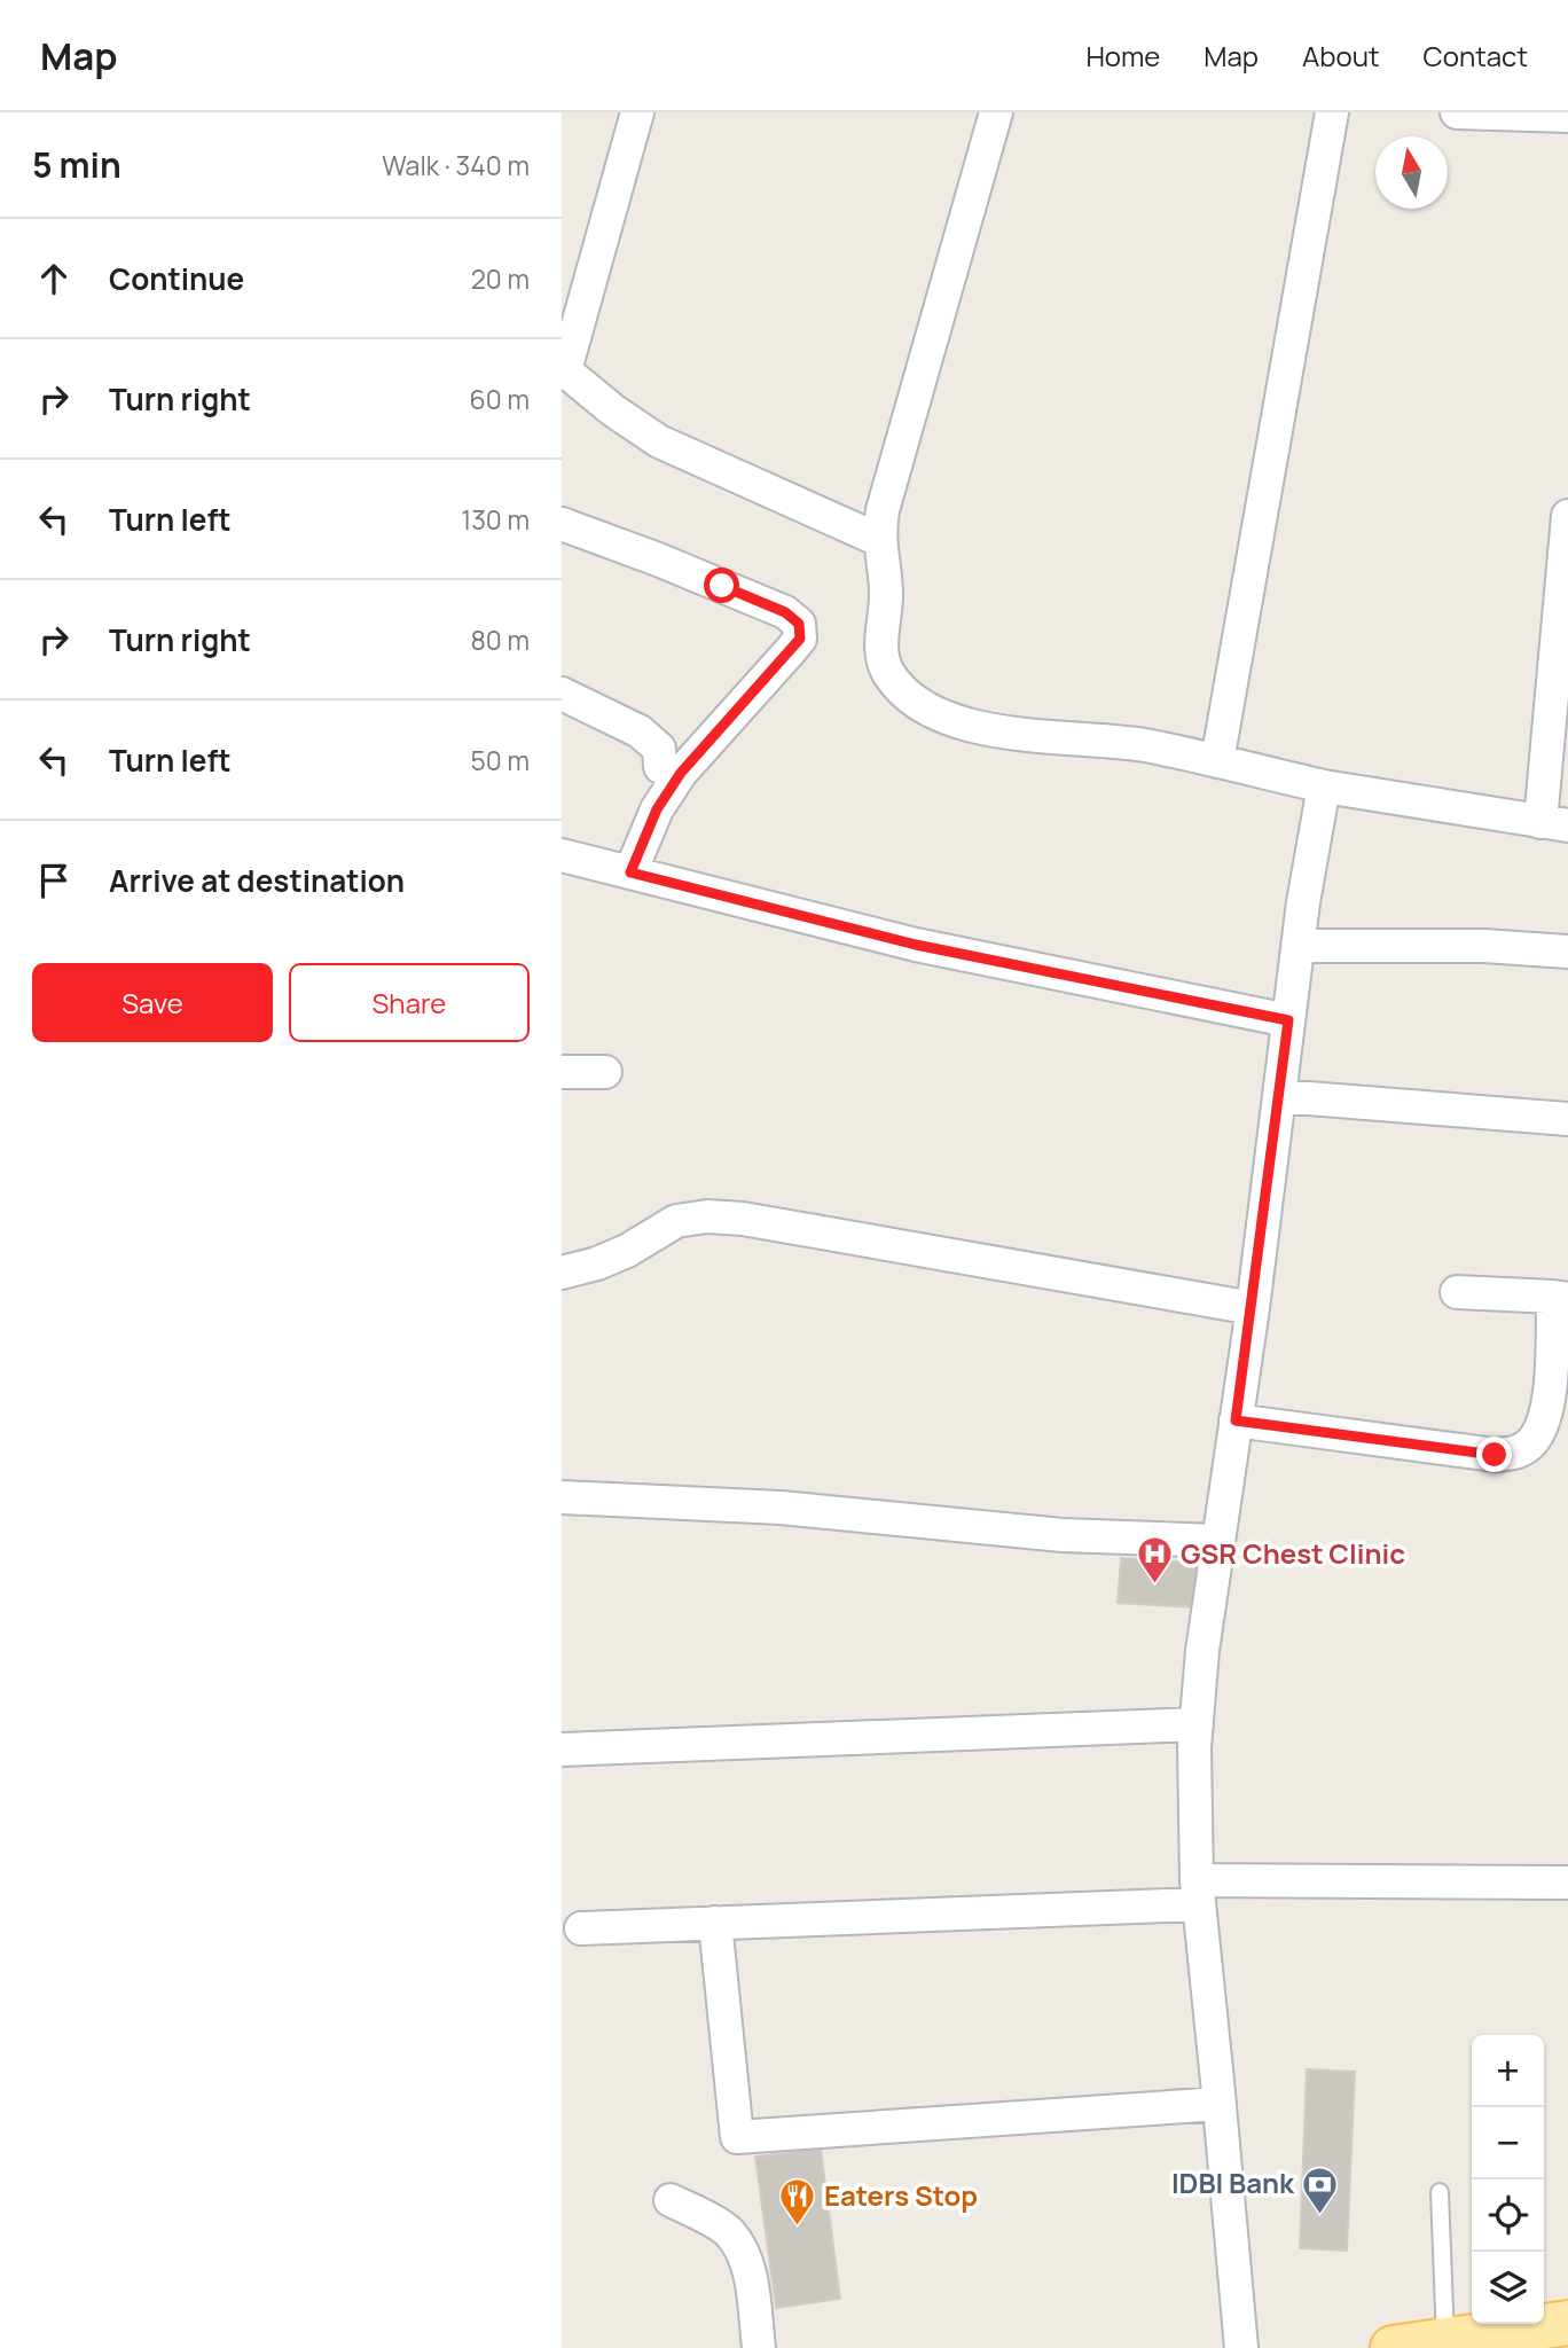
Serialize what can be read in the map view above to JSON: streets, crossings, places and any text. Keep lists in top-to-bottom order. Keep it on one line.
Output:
{"places":{"hospital":["GSR Chest Clinic"],"bank":["IDBI Bank"],"restaurant":["Eaters Stop"]},"north":"top","page":{"header":"Map","nav":["Home","Map","About","Contact"],"heading":["5 min","Walk · 340 m"],"list":[["Continue","20 m"],["Turn right","60 m"],["Turn left","130 m"],["Turn right","80 m"],["Turn left","50 m"],"Arrive at destination"],"buttons":["Save","Share"],"map_buttons":["+","−"]}}
